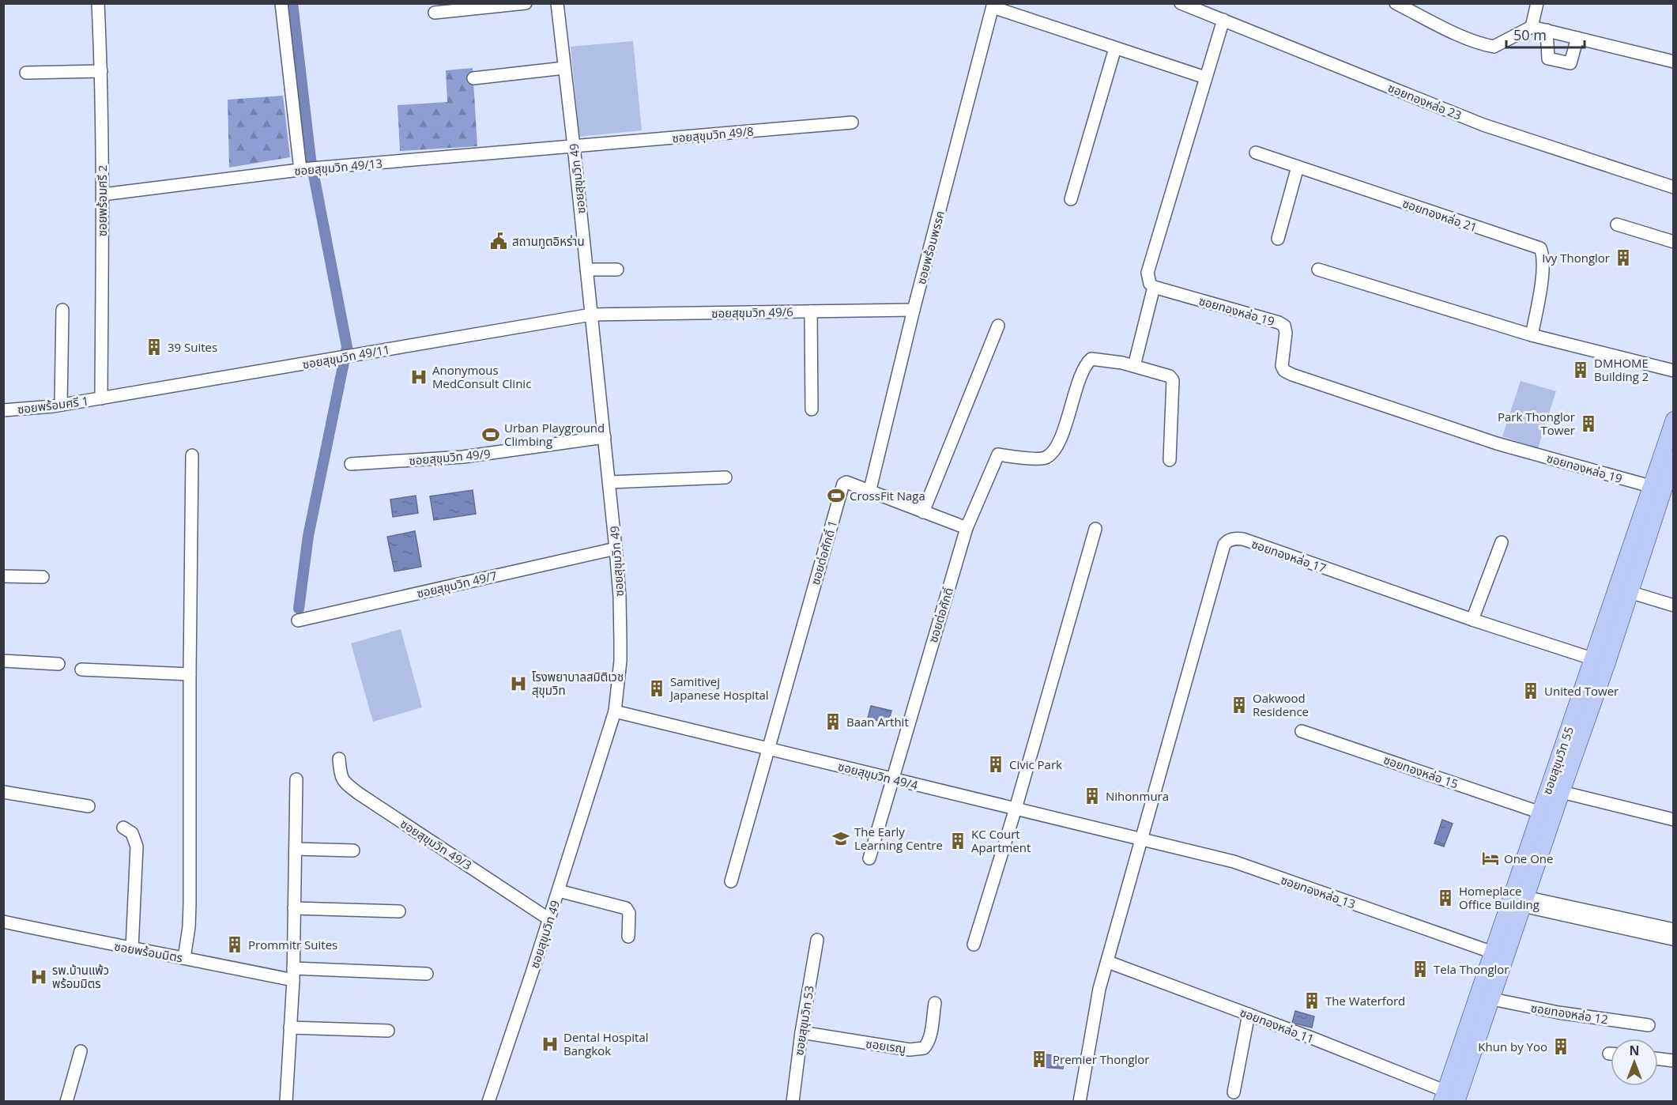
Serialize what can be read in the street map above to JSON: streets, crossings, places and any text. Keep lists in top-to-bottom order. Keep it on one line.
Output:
{"streets":{"main road":["ซอยสุขุมวิท 55"],"street":["ซอยทองหล่อ 23","ซอยสุขุมวิท 49/8","ซอยสุขุมวิท 49/13","ซอยสุขุมวิท 49","ซอยพร้อมศรี 2","ซอยทองหล่อ 21","ซอยพร้อมพรรค","ซอยทองหล่อ 19","ซอยสุขุมวิท 49/6","ซอยสุขุมวิท 49/11","ซอยพร้อมศรี 1","ซอยสุขุมวิท 49/9","ซอยต่อศักดิ์ 1","ซอยทองหล่อ 17","ซอยสุขุมวิท 49/7","ซอยต่อศักดิ์","ซอยทองหล่อ 15","ซอยสุขุมวิท 49/4","ซอยสุขุมวิท 49/3","ซอยทองหล่อ 13","ซอยพร้อมมิตร","ซอยทองหล่อ 12","ซอยสุขุมวิท 53","ซอยทองหล่อ 11","ซอยเรณู"]},"crossings":[["ซอยสุขุมวิท 49/8","ซอยสุขุมวิท 49/13"],["ซอยสุขุมวิท 49/8","ซอยสุขุมวิท 49"],["ซอยสุขุมวิท 49/13","ซอยสุขุมวิท 49"],["ซอยสุขุมวิท 49/13","ซอยพร้อมศรี 2"],["ซอยสุขุมวิท 49","ซอยสุขุมวิท 49/6"],["ซอยสุขุมวิท 49","ซอยสุขุมวิท 49/11"],["ซอยสุขุมวิท 49","ซอยสุขุมวิท 49/9"],["ซอยสุขุมวิท 49","ซอยสุขุมวิท 49/7"],["ซอยสุขุมวิท 49","ซอยสุขุมวิท 49/4"],["ซอยสุขุมวิท 49","ซอยสุขุมวิท 49/3"],["ซอยพร้อมศรี 2","ซอยสุขุมวิท 49/11"],["ซอยพร้อมศรี 2","ซอยพร้อมศรี 1"],["ซอยพร้อมพรรค","ซอยสุขุมวิท 49/6"],["ซอยพร้อมพรรค","ซอยต่อศักดิ์ 1"],["ซอยทองหล่อ 19","ซอยสุขุมวิท 55"],["ซอยสุขุมวิท 49/6","ซอยสุขุมวิท 49/11"],["ซอยสุขุมวิท 49/11","ซอยพร้อมศรี 1"],["ซอยต่อศักดิ์ 1","ซอยต่อศักดิ์"],["ซอยต่อศักดิ์ 1","ซอยสุขุมวิท 49/4"],["ซอยทองหล่อ 17","ซอยสุขุมวิท 55"],["ซอยทองหล่อ 17","ซอยสุขุมวิท 49/4"],["ซอยทองหล่อ 17","ซอยทองหล่อ 13"],["ซอยต่อศักดิ์","ซอยสุขุมวิท 49/4"],["ซอยสุขุมวิท 55","ซอยทองหล่อ 15"],["ซอยสุขุมวิท 55","ซอยทองหล่อ 13"],["ซอยสุขุมวิท 55","ซอยทองหล่อ 12"],["ซอยสุขุมวิท 55","ซอยทองหล่อ 11"],["ซอยสุขุมวิท 49/4","ซอยทองหล่อ 13"],["ซอยสุขุมวิท 53","ซอยเรณู"]],"places":{"public building":["สถานทูตอิหร่าน"],"building":["Ivy Thonglor","39 Suites","DMHOME Building 2","Park Thonglor Tower","Samitivej Japanese Hospital","United Tower","Oakwood Residence","Baan Arthit","Civic Park","Nihonmura","KC Court Apartment","Homeplace Office Building","Prommitr Suites","Tela Thonglor","The Waterford","Khun by Yoo","Premier Thonglor"],"hospital":["Anonymous MedConsult Clinic","โรงพยาบาลสมิติเวช สุขุมวิท","รพ.บ้านแพ้ว พร้อมมิตร","Dental Hospital Bangkok"],"sports":["Urban Playground Climbing","CrossFit Naga"],"school or university":["The Early Learning Centre"],"hotel":["One One"]},"scale_bar":"50 m","north":"top"}
